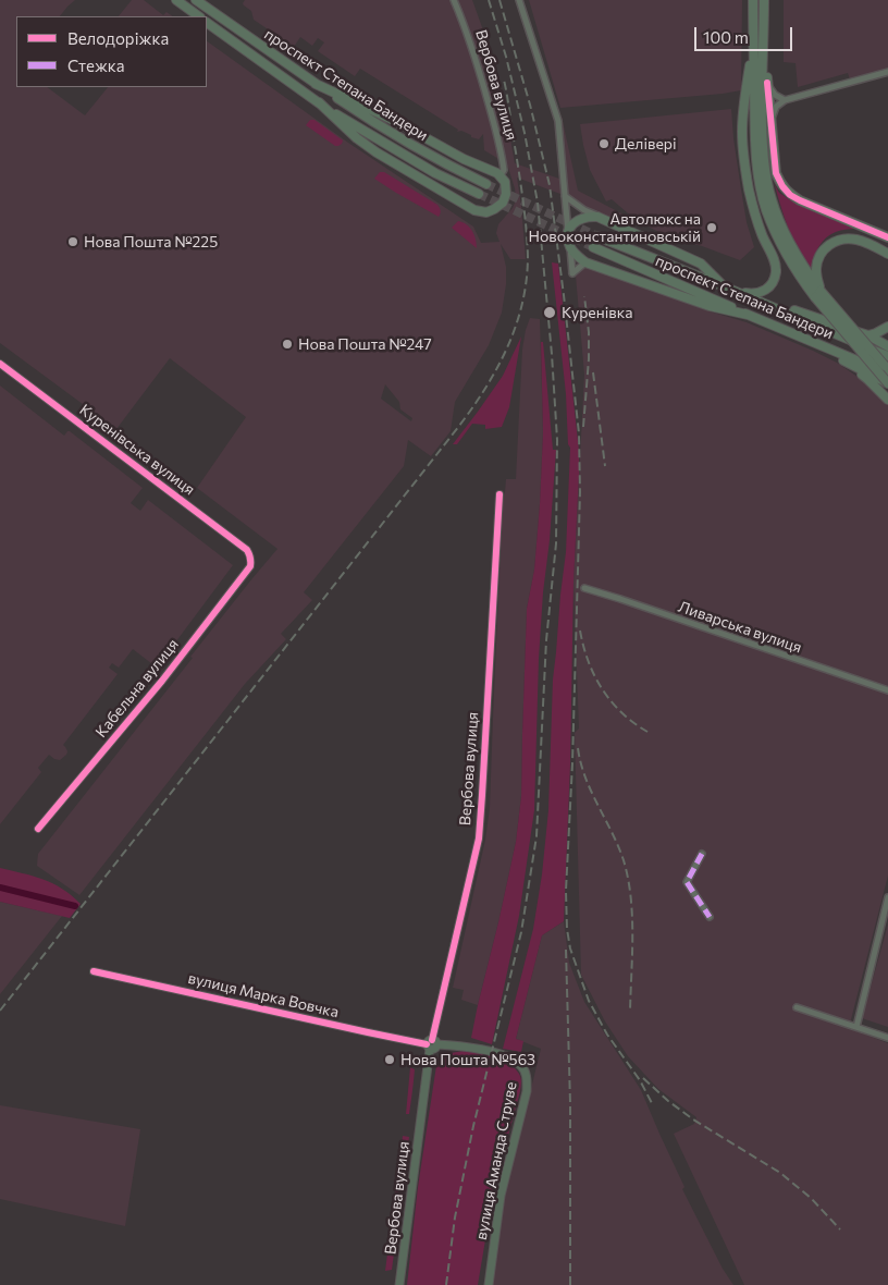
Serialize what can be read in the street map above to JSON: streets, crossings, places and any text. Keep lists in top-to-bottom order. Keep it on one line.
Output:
{"streets":{"main road":["проспект Степана Бандери","Вербова вулиця","вулиця Аманда Струве"],"street":["Куренівська вулиця","Ливарська вулиця","Кабельна вулиця","вулиця Марка Вовчка"]},"crossings":[["Вербова вулиця","вулиця Марка Вовчка"],["Вербова вулиця","вулиця Аманда Струве"],["Куренівська вулиця","Кабельна вулиця"],["вулиця Марка Вовчка","вулиця Аманда Струве"]],"places":["Делівері","Автолюкс на Новоконстантиновській","Нова Пошта №225","Куренівка","Нова Пошта №247","Нова Пошта №563"],"legend":["Велодоріжка","Стежка"],"scale_bar":"100 m"}
